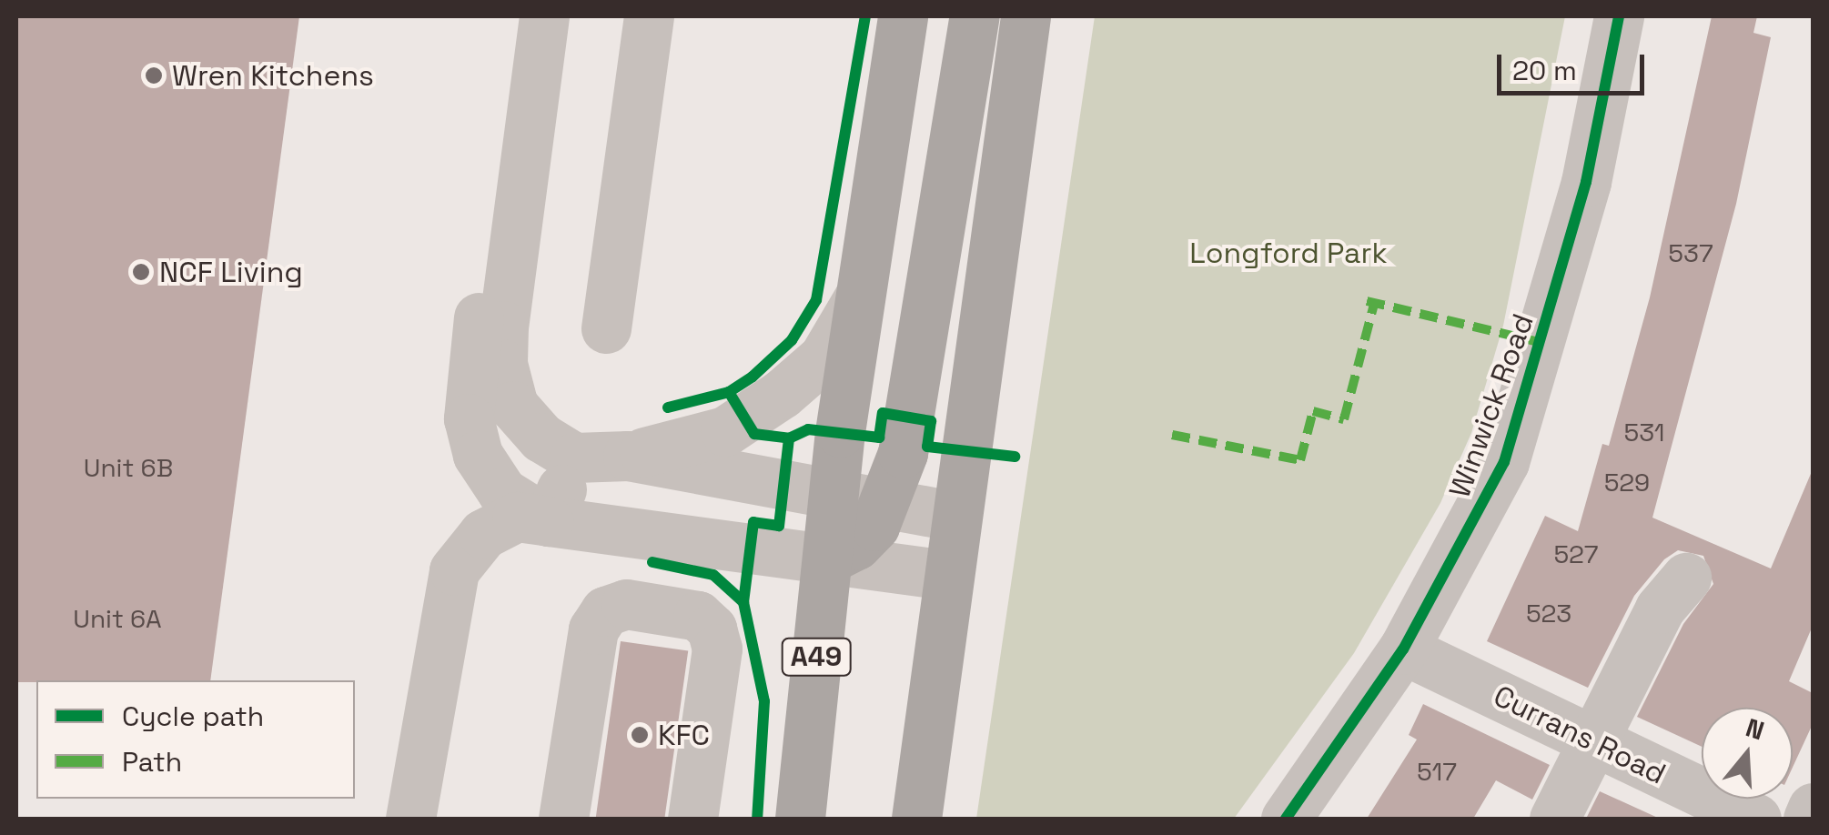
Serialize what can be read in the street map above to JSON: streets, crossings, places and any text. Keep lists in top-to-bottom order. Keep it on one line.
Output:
{"streets":{"highway":["A49"],"street":["Winwick Road","Currans Road"]},"crossings":[["Winwick Road","Currans Road"]],"parks":["Longford Park"],"places":["Wren Kitchens","NCF Living","KFC"],"house_numbers":["537","531","Unit 6B","529","527","523","Unit 6A","517"],"legend":["Cycle path","Path"],"scale_bar":"20 m","north":"top"}
